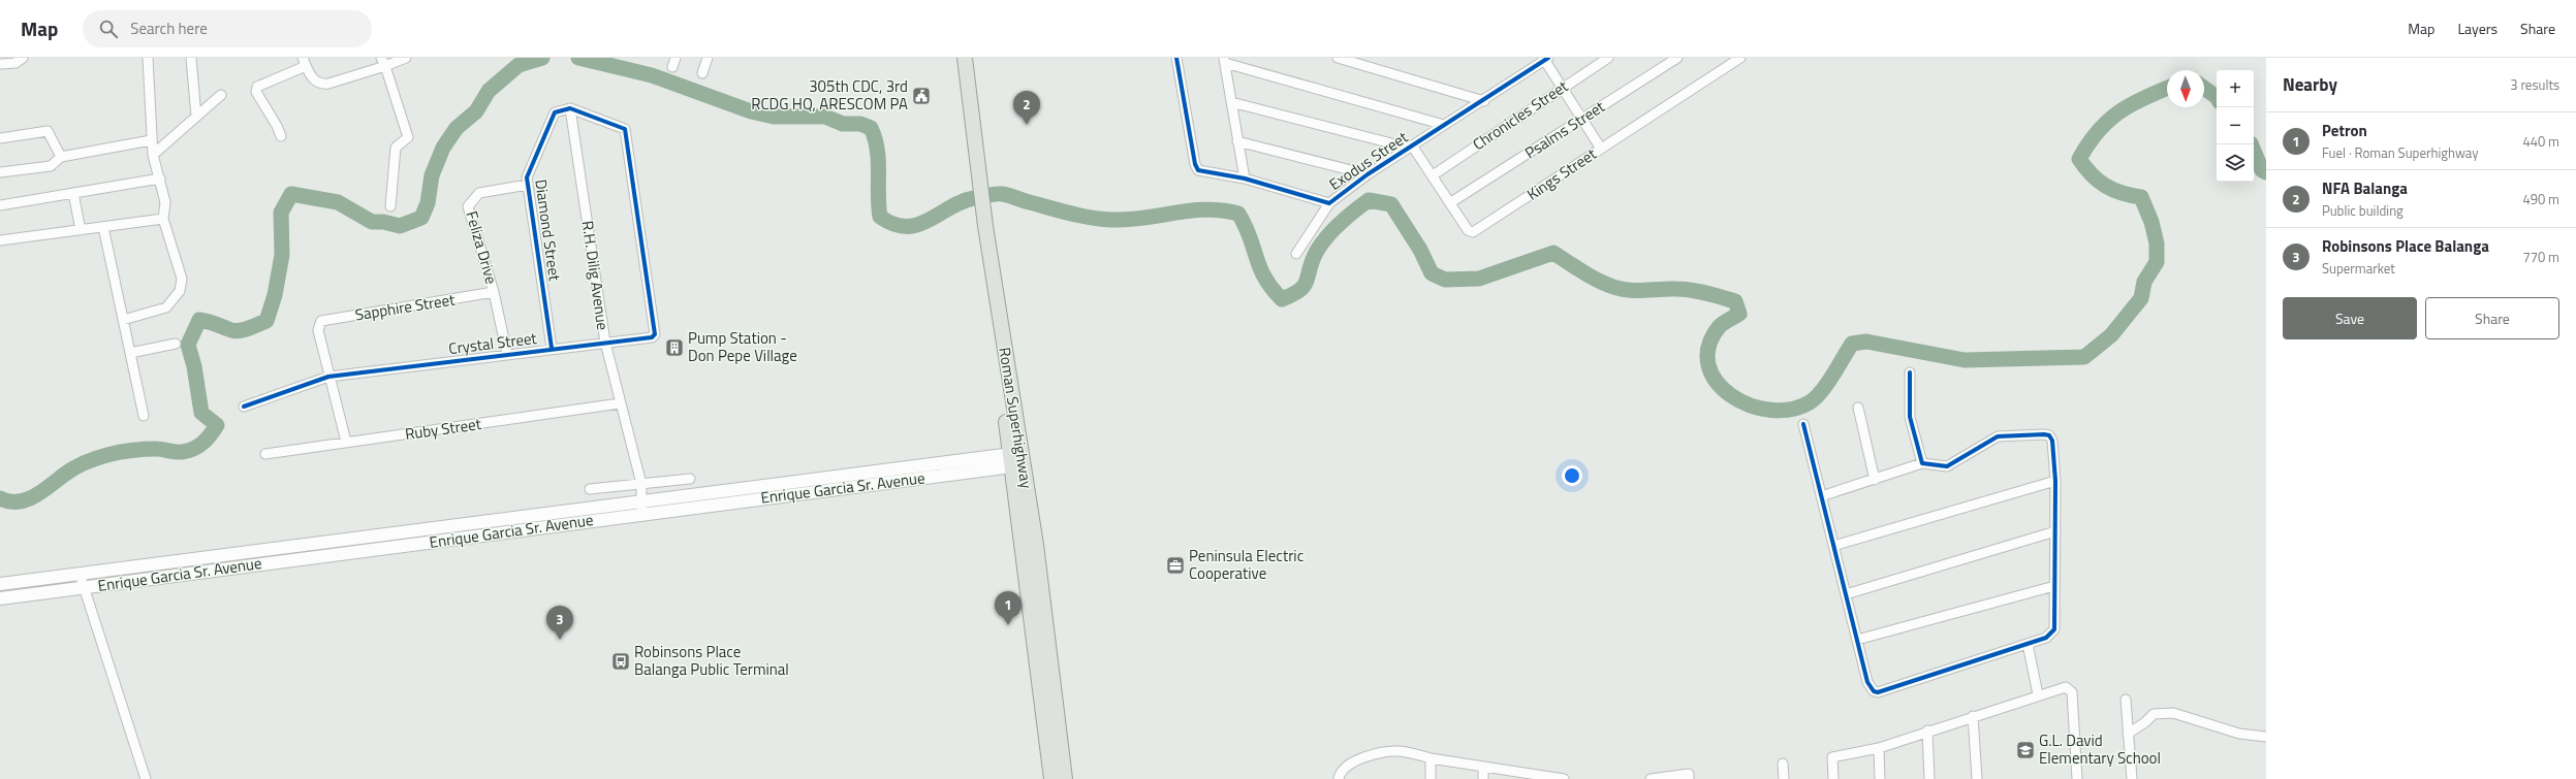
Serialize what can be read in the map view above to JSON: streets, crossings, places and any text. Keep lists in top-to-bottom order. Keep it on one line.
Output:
{"streets":{"main road":["Roman Superhighway","Enrique Garcia Sr. Avenue"],"street":["Chronicles Street","Psalms Street","Exodus Street","Kings Street","Diamond Street","Feliza Drive","R.H. Dilig Avenue","Sapphire Street","Crystal Street","Ruby Street"]},"crossings":[["Chronicles Street","Kings Street"],["Psalms Street","Kings Street"],["Exodus Street","Kings Street"],["Diamond Street","Feliza Drive"],["Diamond Street","R.H. Dilig Avenue"],["Diamond Street","Crystal Street"],["Feliza Drive","Sapphire Street"],["Feliza Drive","Crystal Street"],["R.H. Dilig Avenue","Crystal Street"],["R.H. Dilig Avenue","Ruby Street"],["R.H. Dilig Avenue","Enrique Garcia Sr. Avenue"],["Sapphire Street","Crystal Street"],["Roman Superhighway","Enrique Garcia Sr. Avenue"]],"places":{"public building":["305th CDC, 3rd RCDG HQ, ARESCOM PA"],"building":["Pump Station - Don Pepe Village"],"office":["Peninsula Electric Cooperative"],"bus stop":["Robinsons Place Balanga Public Terminal"],"school or university":["G.L. David Elementary School"]},"north":"bottom","page":{"header":"Map","search":"Search here","nav":["Map","Layers","Share"],"heading":["Nearby","3 results"],"map_buttons":["+","−"],"pins":["2","1","3"],"list":[{"mark":"1","name":"Petron","note":"Fuel · Roman Superhighway","value":"440 m"},{"mark":"2","name":"NFA Balanga","note":"Public building","value":"490 m"},{"mark":"3","name":"Robinsons Place Balanga","note":"Supermarket","value":"770 m"}],"buttons":["Save","Share"]}}
